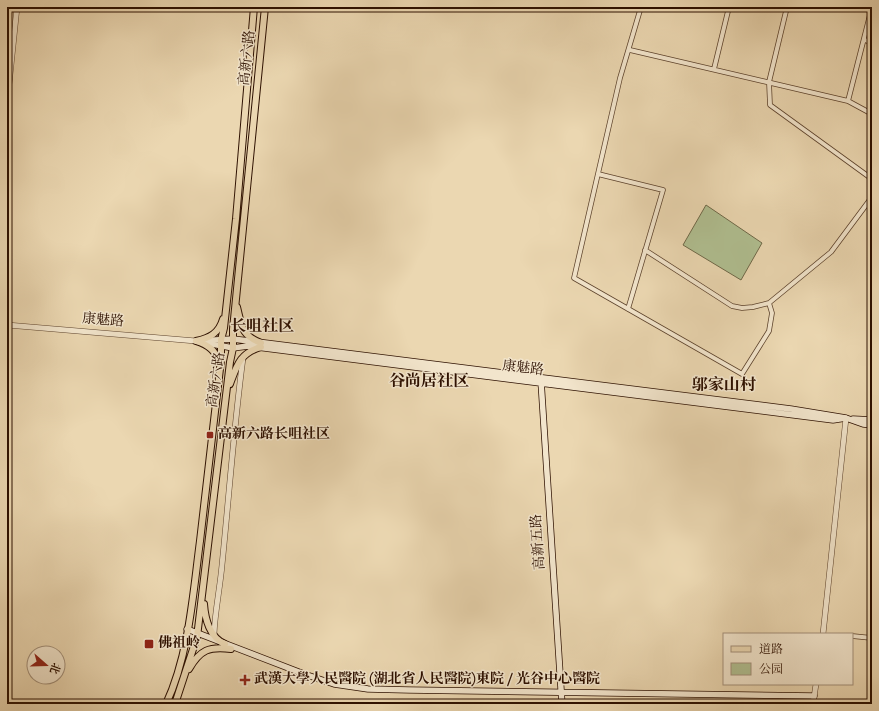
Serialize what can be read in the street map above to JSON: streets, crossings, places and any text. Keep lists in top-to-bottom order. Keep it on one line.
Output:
{"streets":{"main road":["高新六路","康魅路","高新五路"]},"crossings":[["高新六路","康魅路"],["康魅路","高新五路"]],"districts":["长咀社区","谷尚居社区","邬家山村"],"places":{"transit":["高新六路长咀社区","佛祖岭"],"health":["武漢大學人民醫院 (湖北省人民醫院)東院 / 光谷中心醫院"]},"legend":["道路","公园"],"north":"right"}
